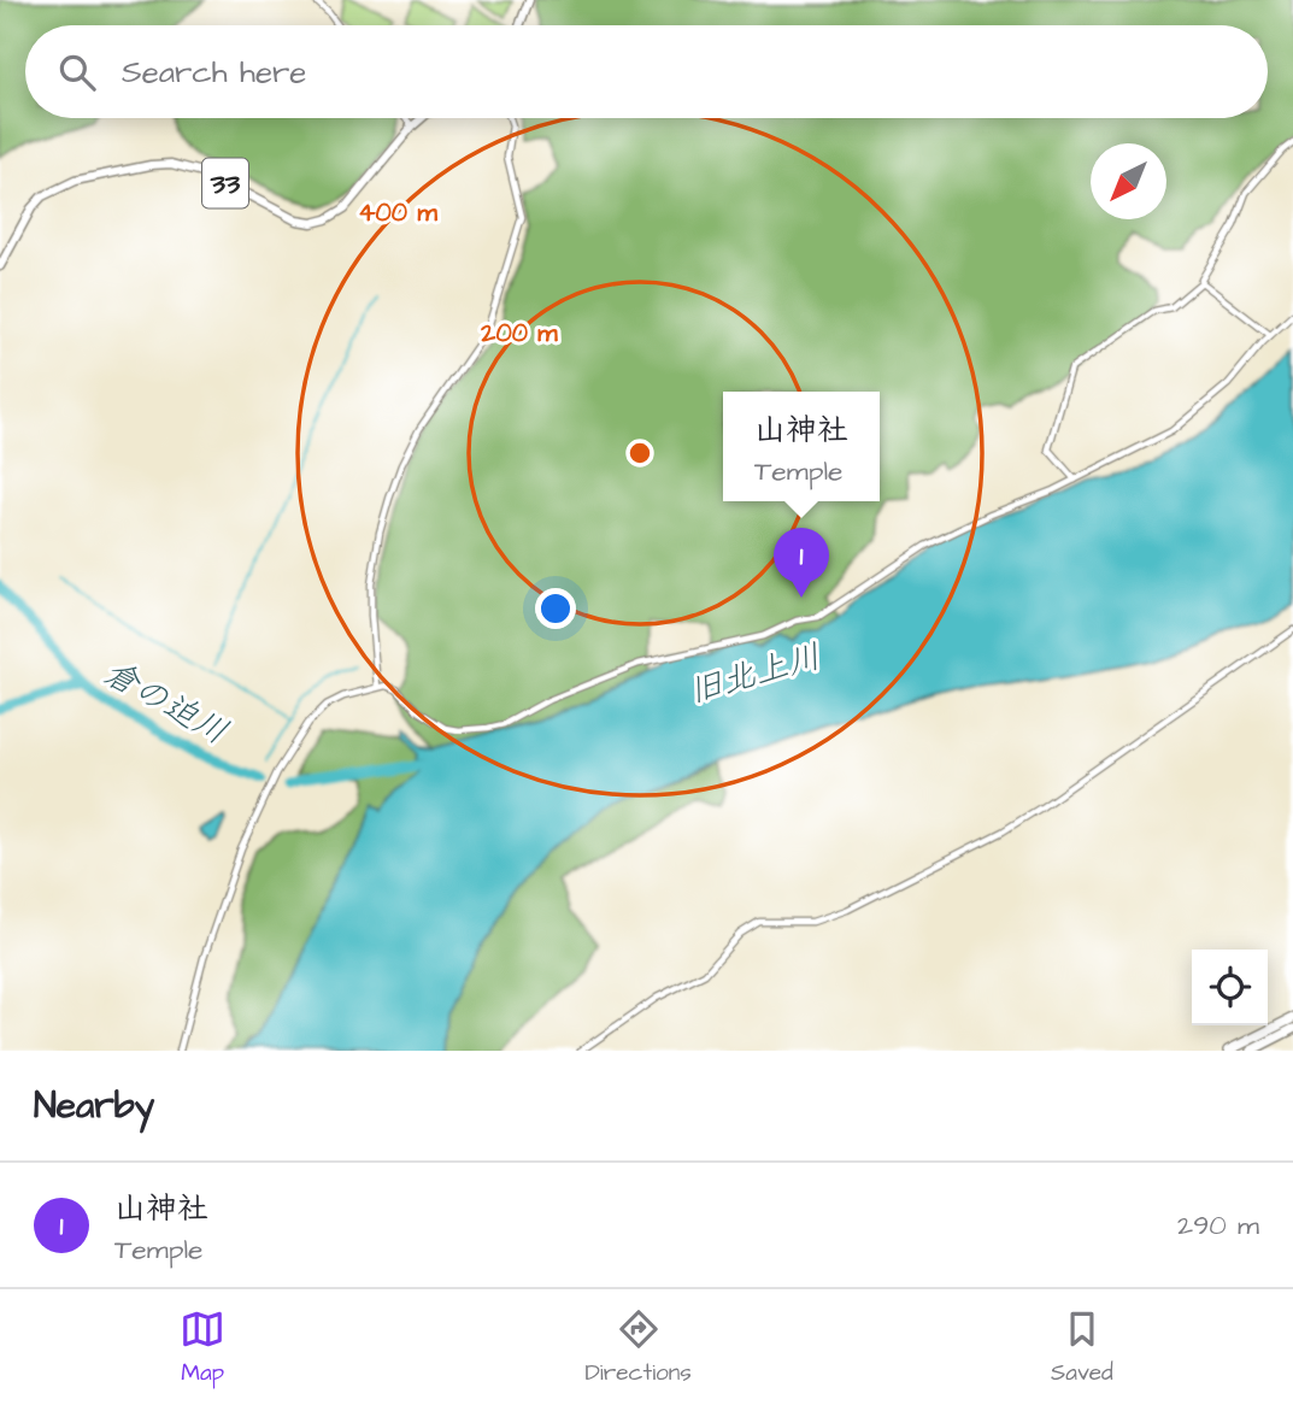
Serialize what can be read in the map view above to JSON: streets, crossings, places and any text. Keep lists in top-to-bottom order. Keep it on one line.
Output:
{"streets":{"main road":["33"]},"water":["旧北上川","倉の迫川"],"north":"bottom left","page":{"search":"Search here","popup":["山神社","Temple"],"pins":"1","heading":"Nearby","list":[{"mark":"1","name":"山神社","note":"Temple","value":"290 m"}],"nav":["Map","Directions","Saved"]},"rings":["400 m","200 m"]}
